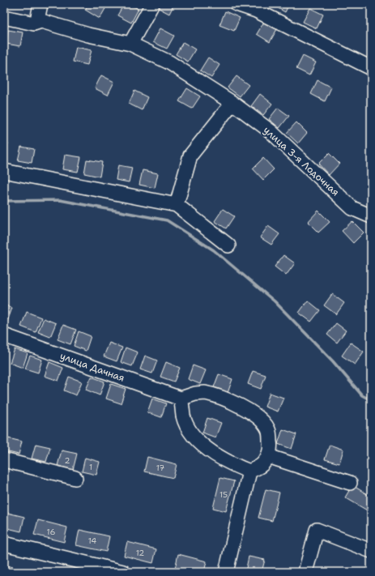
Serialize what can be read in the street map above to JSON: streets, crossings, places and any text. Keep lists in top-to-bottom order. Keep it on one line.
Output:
{"streets":{"street":["улица 3-я Лодочная","улица Дачная"]},"house_numbers":["2","1","17","15","16","14","12"]}
